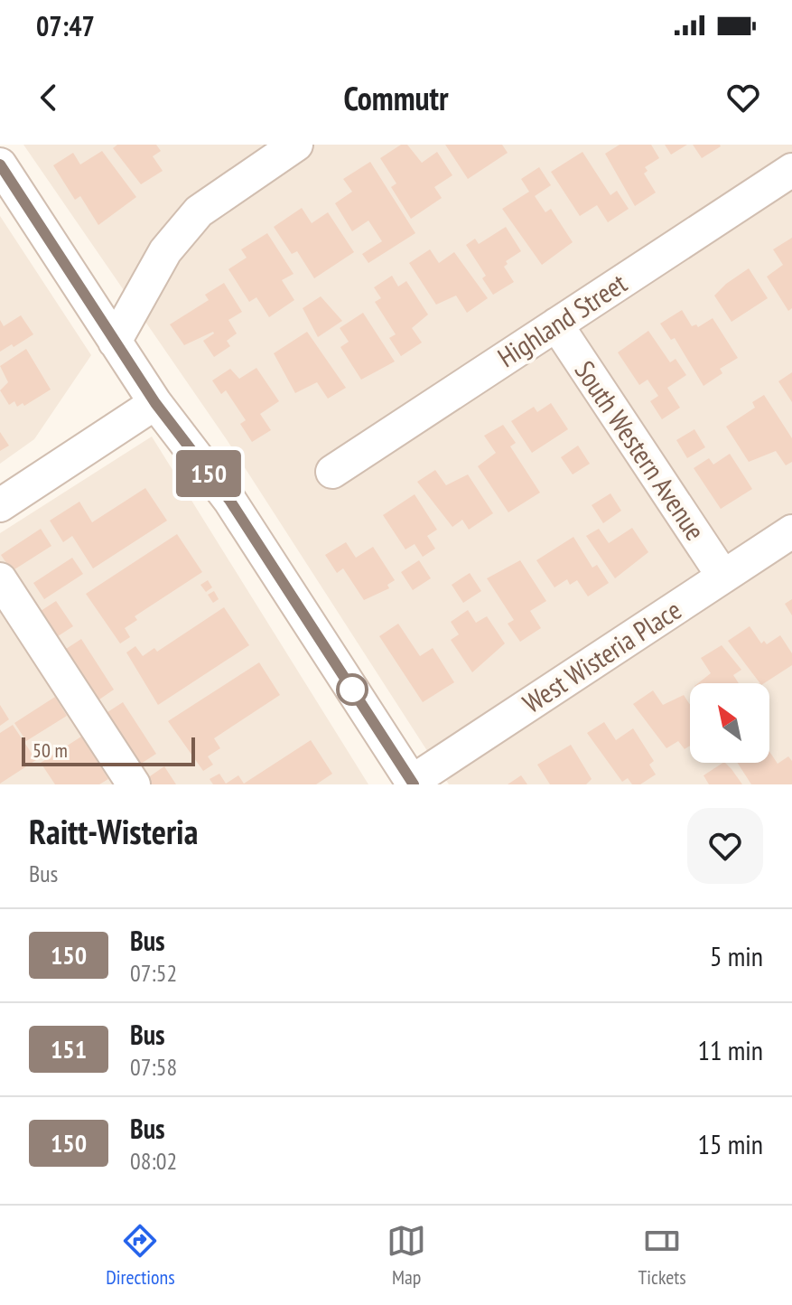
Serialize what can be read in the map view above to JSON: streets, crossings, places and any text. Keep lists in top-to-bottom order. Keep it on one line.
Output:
{"streets":{"street":["Highland Street","South Western Avenue","West Wisteria Place"]},"crossings":[["Highland Street","South Western Avenue"],["South Western Avenue","West Wisteria Place"]],"lines":["bus line 150"],"scale_bar":"50 m","north":"top left","page":{"status":"07:47","header":"Commutr","on_map":"150","scale":"50 m","heading":["Raitt-Wisteria","Bus"],"list":[{"mark":"150","name":"Bus","note":"07:52","value":"5 min"},{"mark":"151","name":"Bus","note":"07:58","value":"11 min"},{"mark":"150","name":"Bus","note":"08:02","value":"15 min"}],"tabs":["Directions","Map","Tickets"]}}
